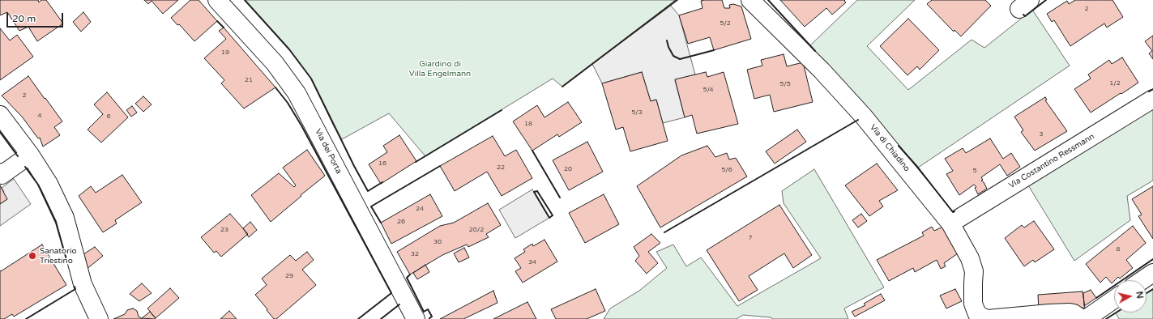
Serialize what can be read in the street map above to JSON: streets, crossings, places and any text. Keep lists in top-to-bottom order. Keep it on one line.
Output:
{"streets":{"street":["Via di Chiadino","Via dei Porta","Via Costantino Ressmann"]},"crossings":[["Via di Chiadino","Via Costantino Ressmann"]],"parks":["Giardino di Villa Engelmann"],"places":["Sanatorio Triestino"],"house_numbers":["2","5/2","19","21","1/2","5/5","5/4","2","5/3","4","6","18","3","16","22","20","5/6","5","24","26","23","20/2","7","30","8","32","34","29"],"scale_bar":"20 m","north":"right"}
